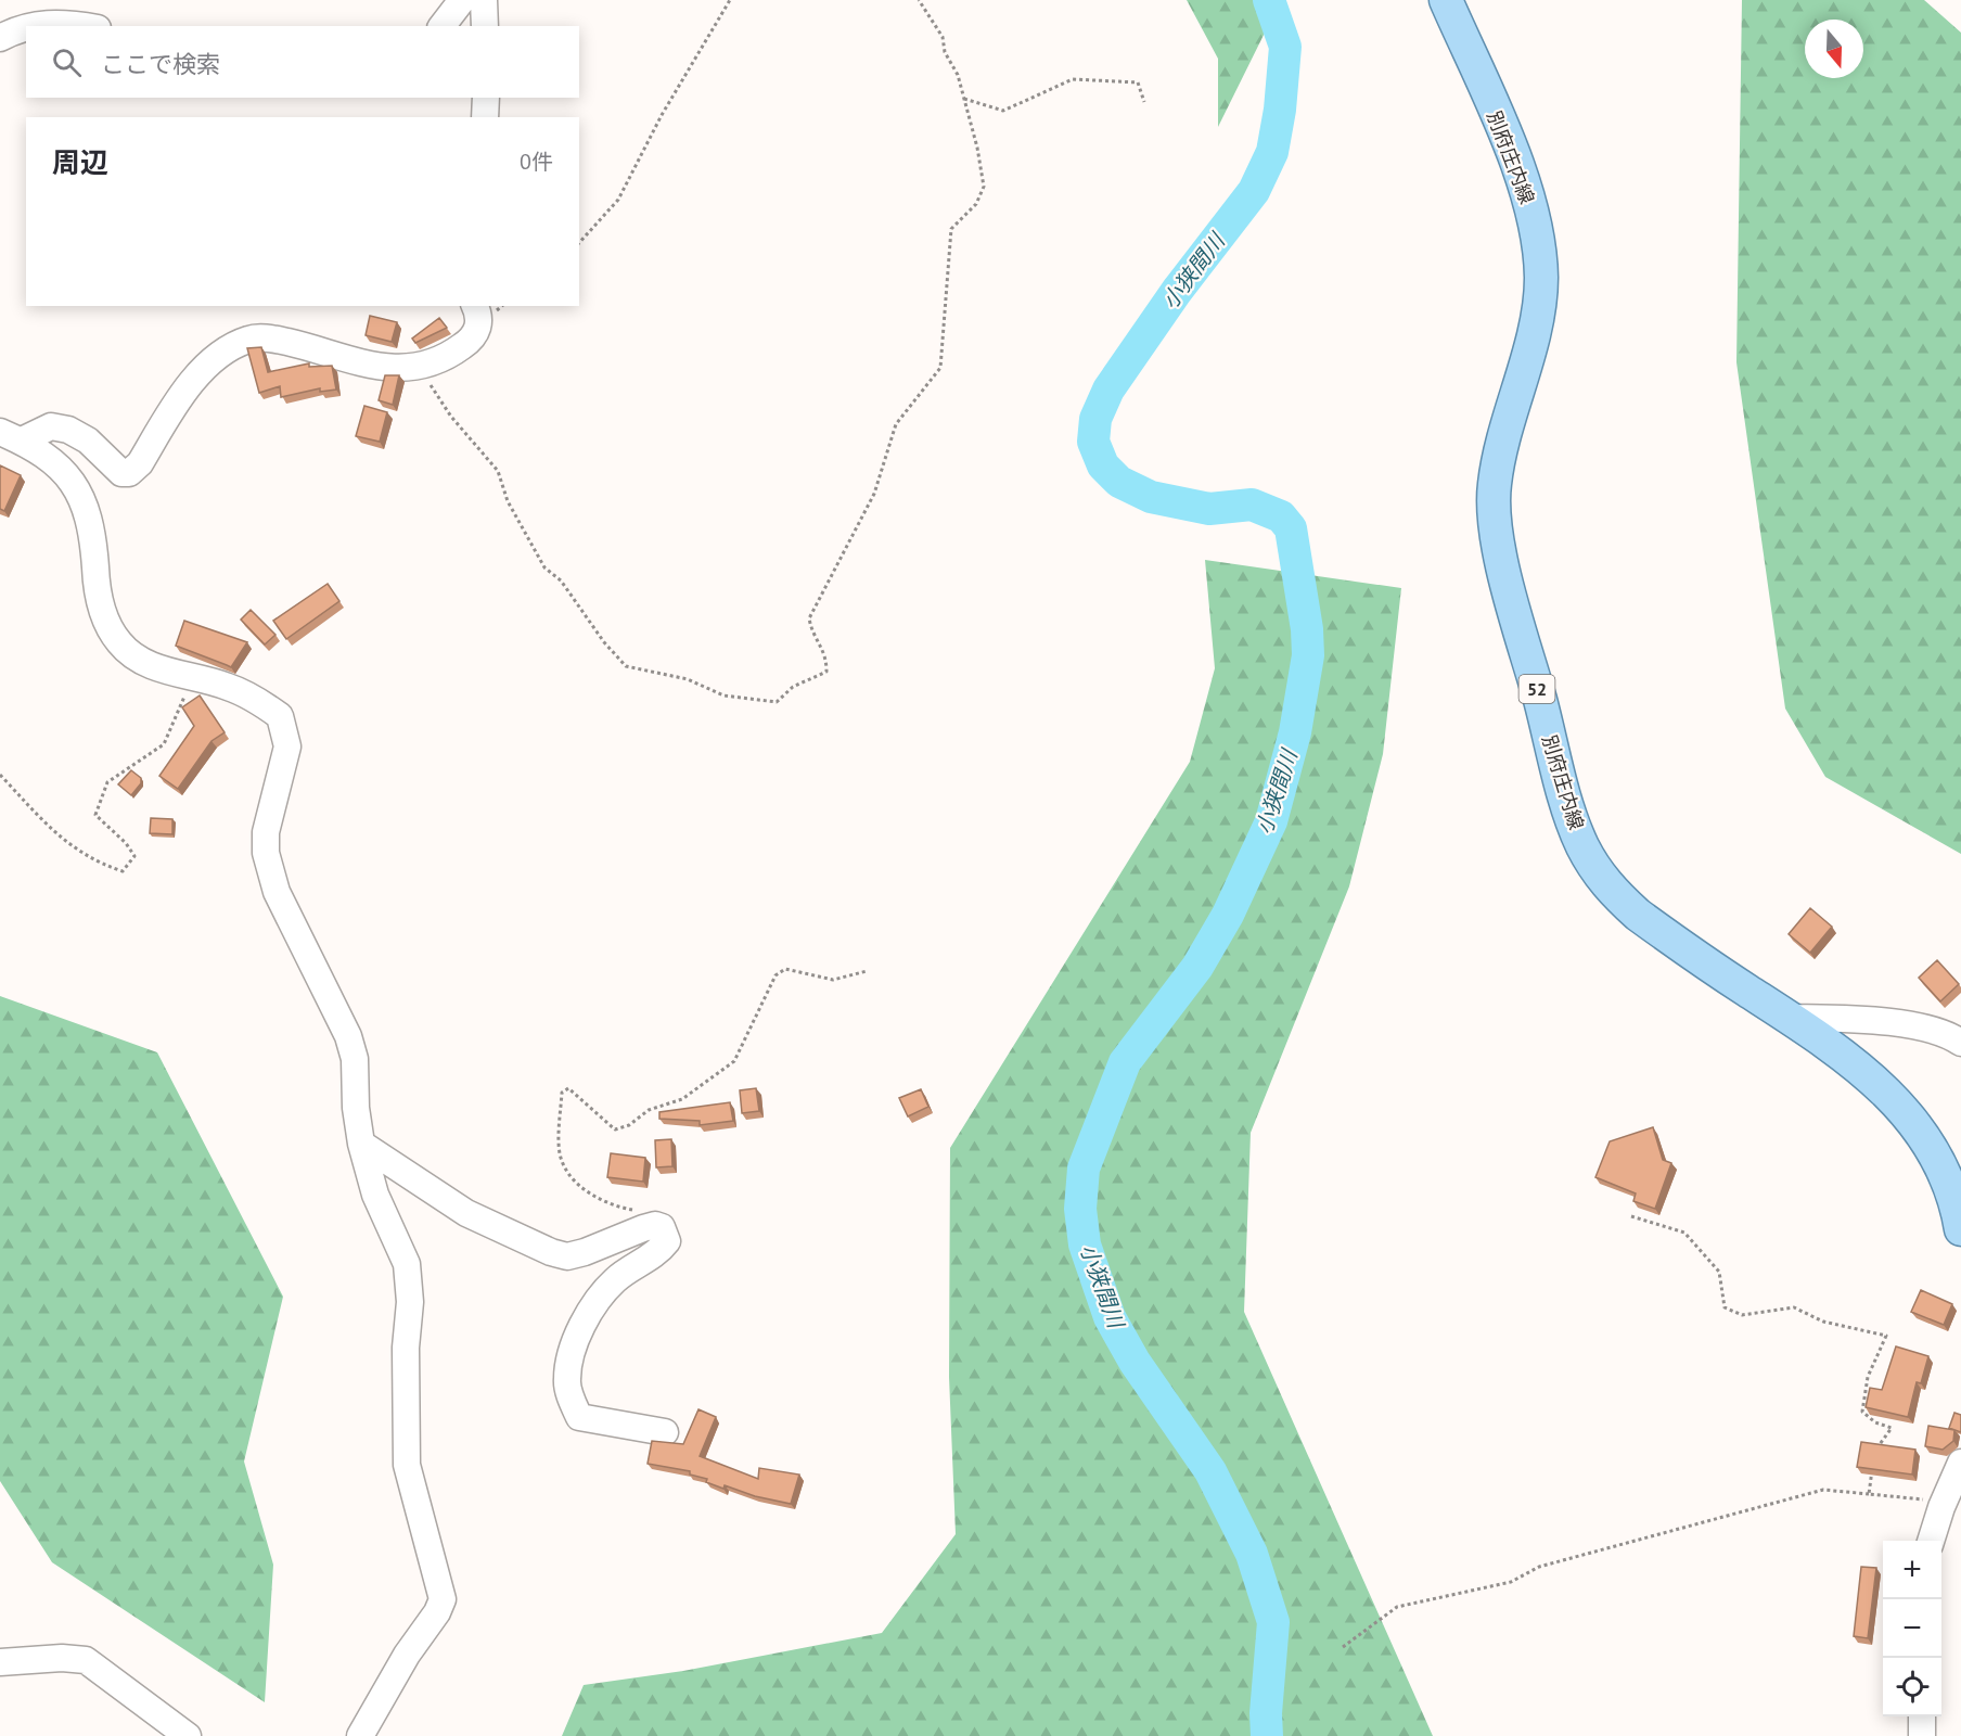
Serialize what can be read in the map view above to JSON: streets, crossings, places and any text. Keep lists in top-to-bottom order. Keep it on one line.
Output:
{"streets":{"main road":["別府庄内線","52"]},"water":["小狭間川"],"north":"bottom","page":{"search":"ここで検索","heading":["周辺","0件"],"map_buttons":["+","−"]}}
